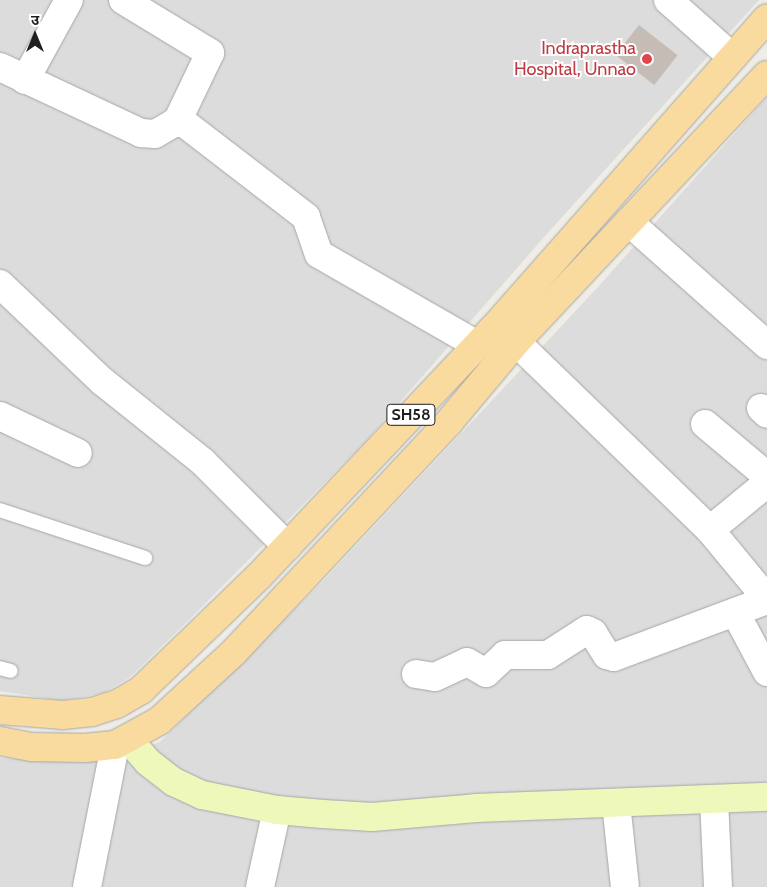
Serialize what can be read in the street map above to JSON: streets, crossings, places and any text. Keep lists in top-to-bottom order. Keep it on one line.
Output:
{"streets":{"main road":["SH58"]},"places":["Indraprastha Hospital, Unnao"],"north":"top"}
